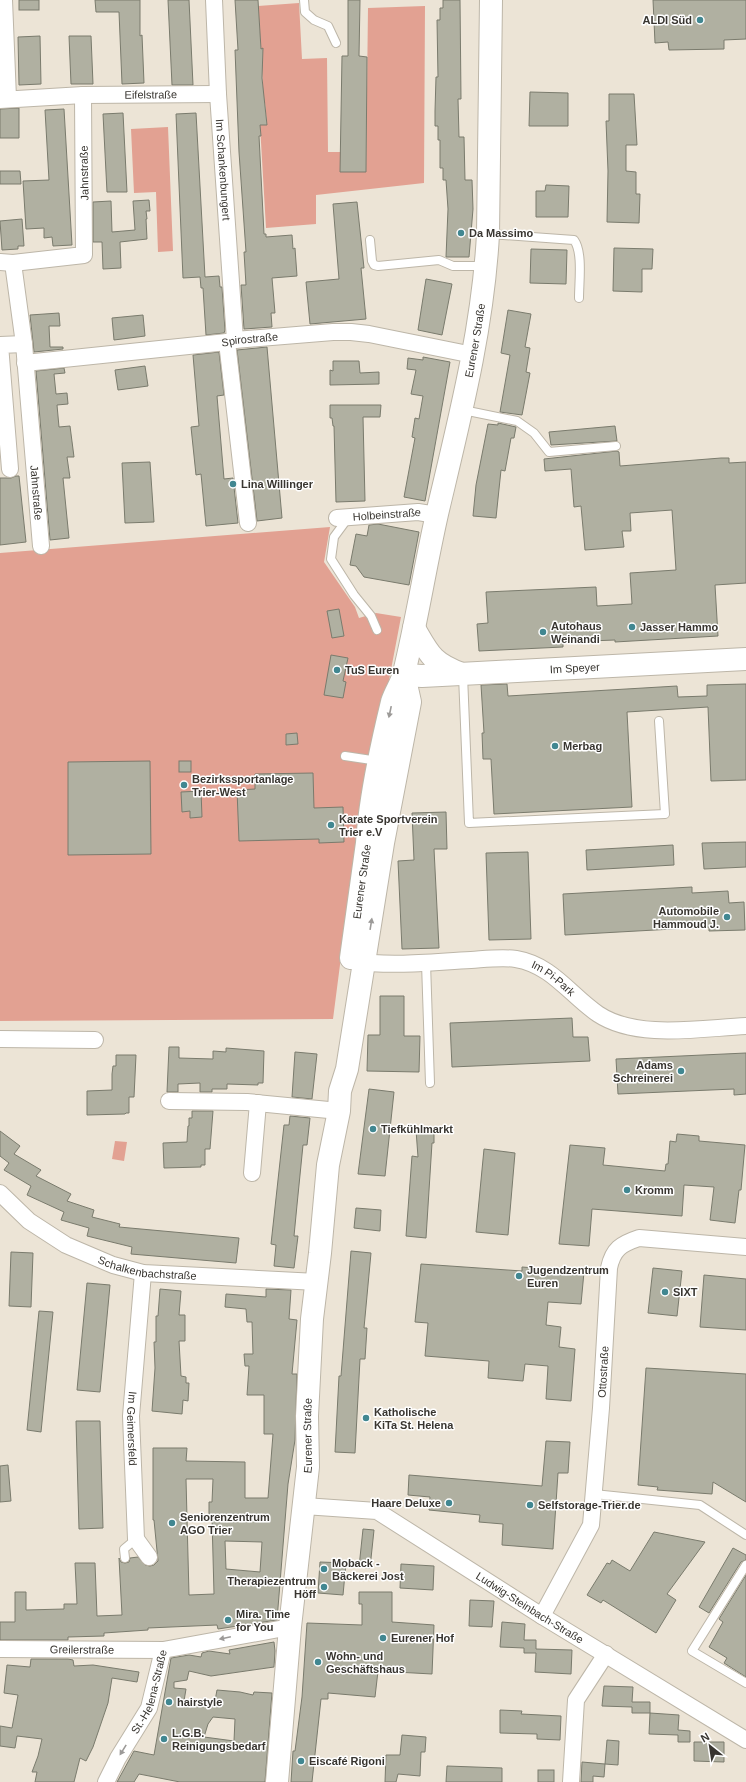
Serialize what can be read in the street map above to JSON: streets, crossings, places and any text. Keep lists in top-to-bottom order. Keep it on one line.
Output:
{"streets":{"street":["Eifelstraße","Im Schankenbungert","Jahnstraße","Spirostraße","Eurener Straße","Holbeinstraße","Im Speyer","Im Pi-Park","Schalkenbachstraße","Ottostraße","Im Geimersfeld","Ludwig-Steinbach-Straße","Greilerstraße","St.-Helena-Straße"]},"crossings":[["Eifelstraße","Im Schankenbungert"],["Eifelstraße","Jahnstraße"],["Im Schankenbungert","Spirostraße"],["Jahnstraße","Spirostraße"],["Spirostraße","Eurener Straße"],["Eurener Straße","Holbeinstraße"],["Eurener Straße","Im Speyer"],["Eurener Straße","Im Pi-Park"],["Eurener Straße","Schalkenbachstraße"],["Eurener Straße","Ludwig-Steinbach-Straße"],["Eurener Straße","St.-Helena-Straße"],["Schalkenbachstraße","Im Geimersfeld"],["Ottostraße","Ludwig-Steinbach-Straße"],["Greilerstraße","St.-Helena-Straße"]],"one_way":["St.-Helena-Straße"],"places":["ALDI Süd","Da Massimo","Lina Willinger","Jasser Hammo","Autohaus Weinandi","TuS Euren","Merbag","Bezirkssportanlage Trier-West","Karate Sportverein Trier e.V","Automobile Hammoud J.","Adams Schreinerei","Tiefkühlmarkt","Kromm","Jugendzentrum Euren","SIXT","Katholische KiTa St. Helena","Haare Deluxe","Selfstorage-Trier.de","Seniorenzentrum AGO Trier","Moback - Bäckerei Jost","Therapiezentrum Höff","Mira. Time for You","Eurener Hof","Wohn- und Geschäftshaus","hairstyle","L.G.B. Reinigungsbedarf","Eiscafé Rigoni"],"north":"top left"}
